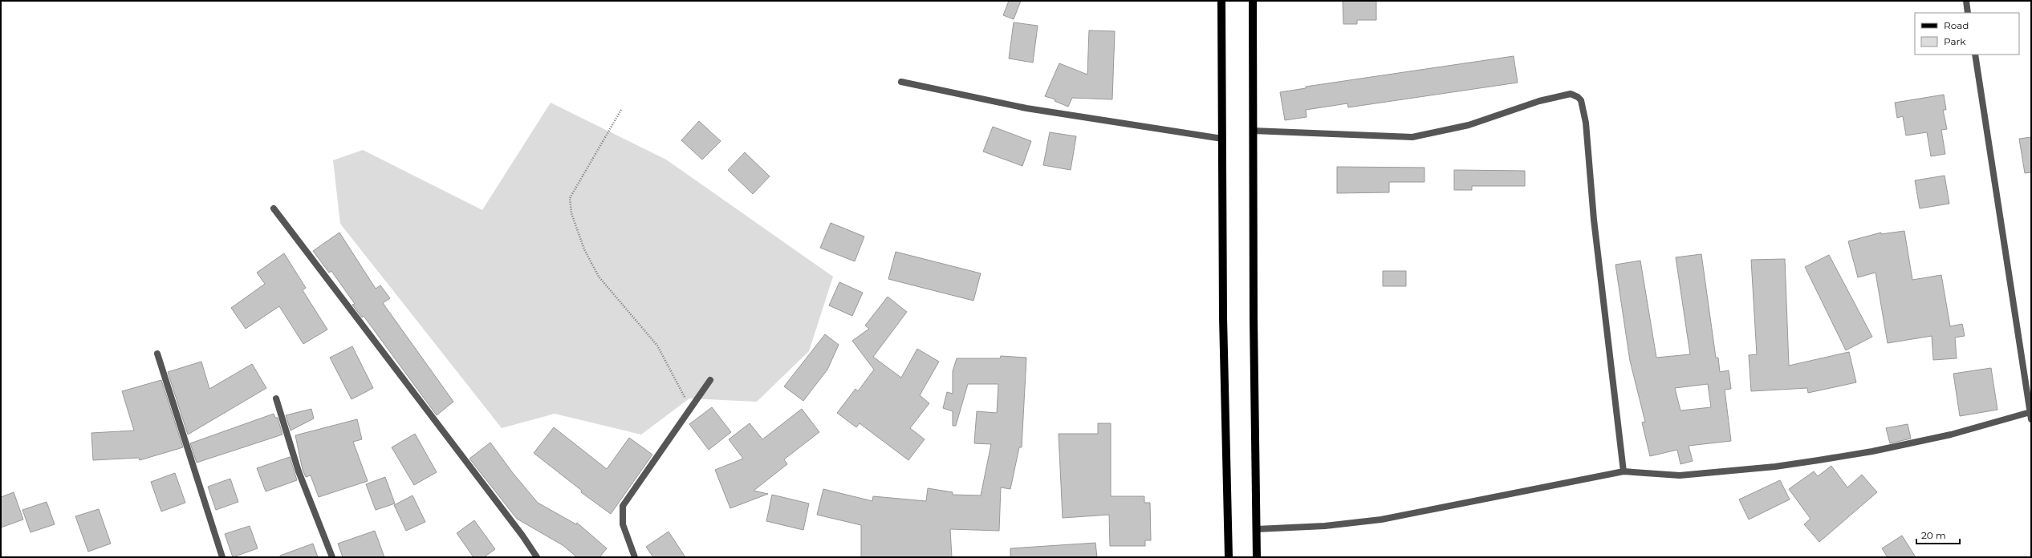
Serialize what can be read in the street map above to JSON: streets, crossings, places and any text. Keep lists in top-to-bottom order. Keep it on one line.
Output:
{"legend":["Road","Park"],"scale_bar":"20 m"}
